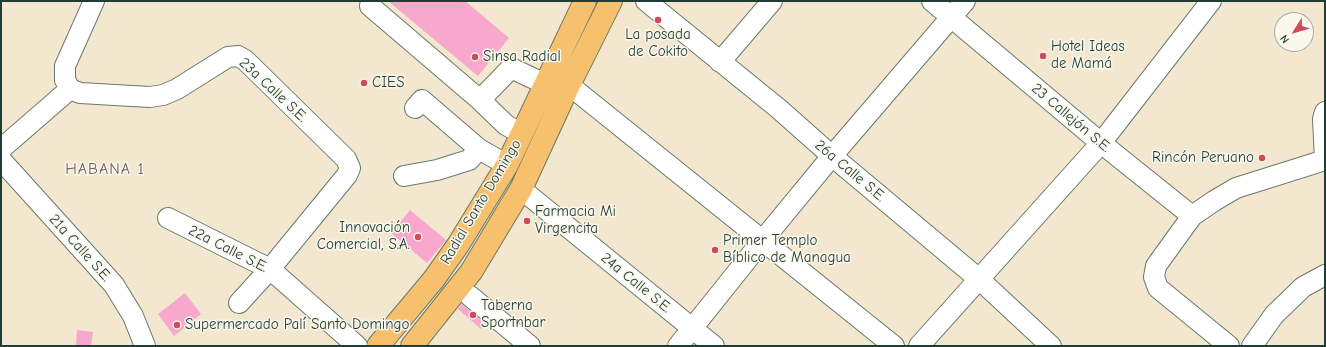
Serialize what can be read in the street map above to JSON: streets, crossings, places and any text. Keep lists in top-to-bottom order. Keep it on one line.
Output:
{"streets":{"main road":["Radial Santo Domingo"],"street":["23a Calle S.E.","23 Callejón S.E.","26a Calle S.E.","21a Calle S.E.","22a Calle S.E.","24a Calle S.E."]},"crossings":[["23a Calle S.E.","22a Calle S.E."],["Radial Santo Domingo","24a Calle S.E."]],"districts":["HABANA 1"],"places":["La posada de Cokito","Hotel Ideas de Mamá","Sinsa Radial","CIES","Rincón Peruano","Farmacia Mi Virgencita","Innovación Comercial, S.A.","Primer Templo Bíblico de Managua","Taberna Sportnbar","Supermercado Palí Santo Domingo"],"north":"bottom left"}
